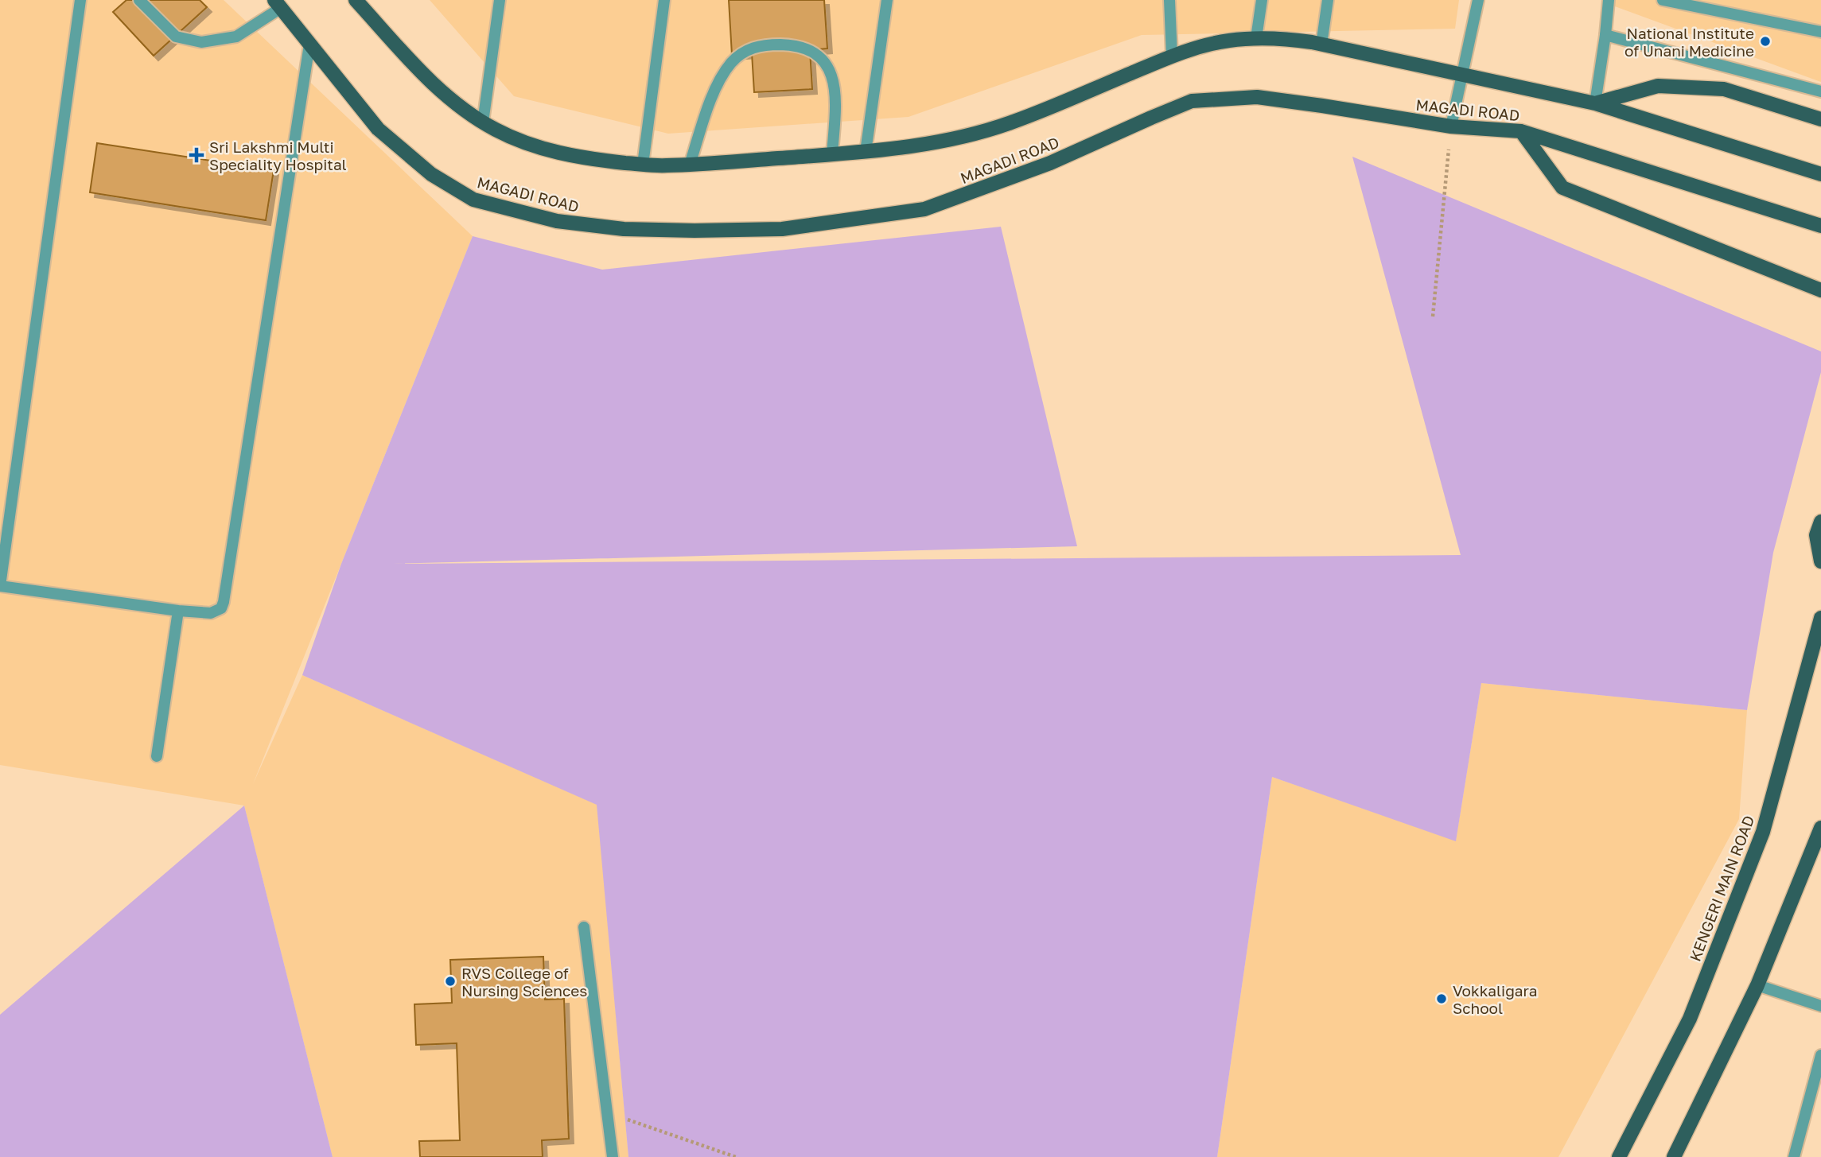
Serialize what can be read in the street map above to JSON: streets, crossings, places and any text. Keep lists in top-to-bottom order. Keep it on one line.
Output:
{"streets":{"main road":["MAGADI ROAD","KENGERI MAIN ROAD"]},"places":{"other":["National Institute of Unani Medicine","RVS College of Nursing Sciences","Vokkaligara School"],"health":["Sri Lakshmi Multi Speciality Hospital"]}}
